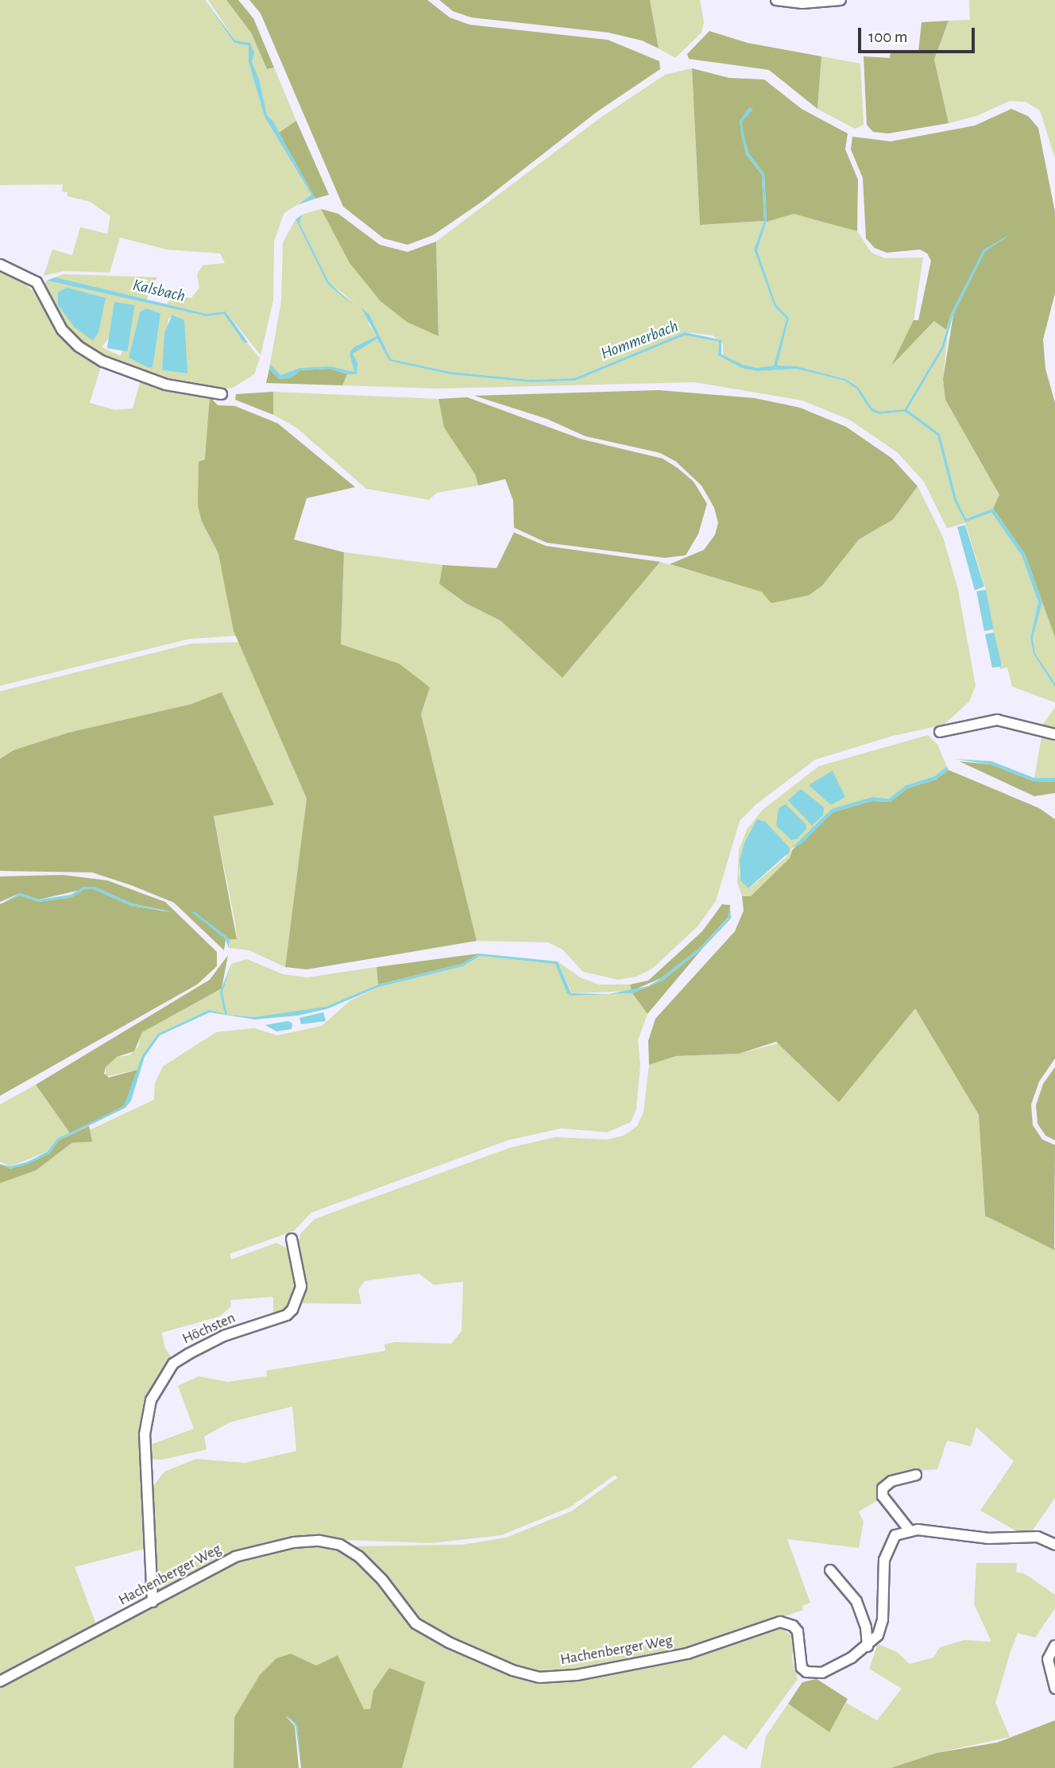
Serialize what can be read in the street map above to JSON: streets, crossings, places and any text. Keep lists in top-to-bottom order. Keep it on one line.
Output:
{"streets":{"street":["Höchsten","Hachenberger Weg"]},"crossings":[["Höchsten","Hachenberger Weg"]],"water":["Kalsbach","Hommerbach"],"scale_bar":"100 m"}
